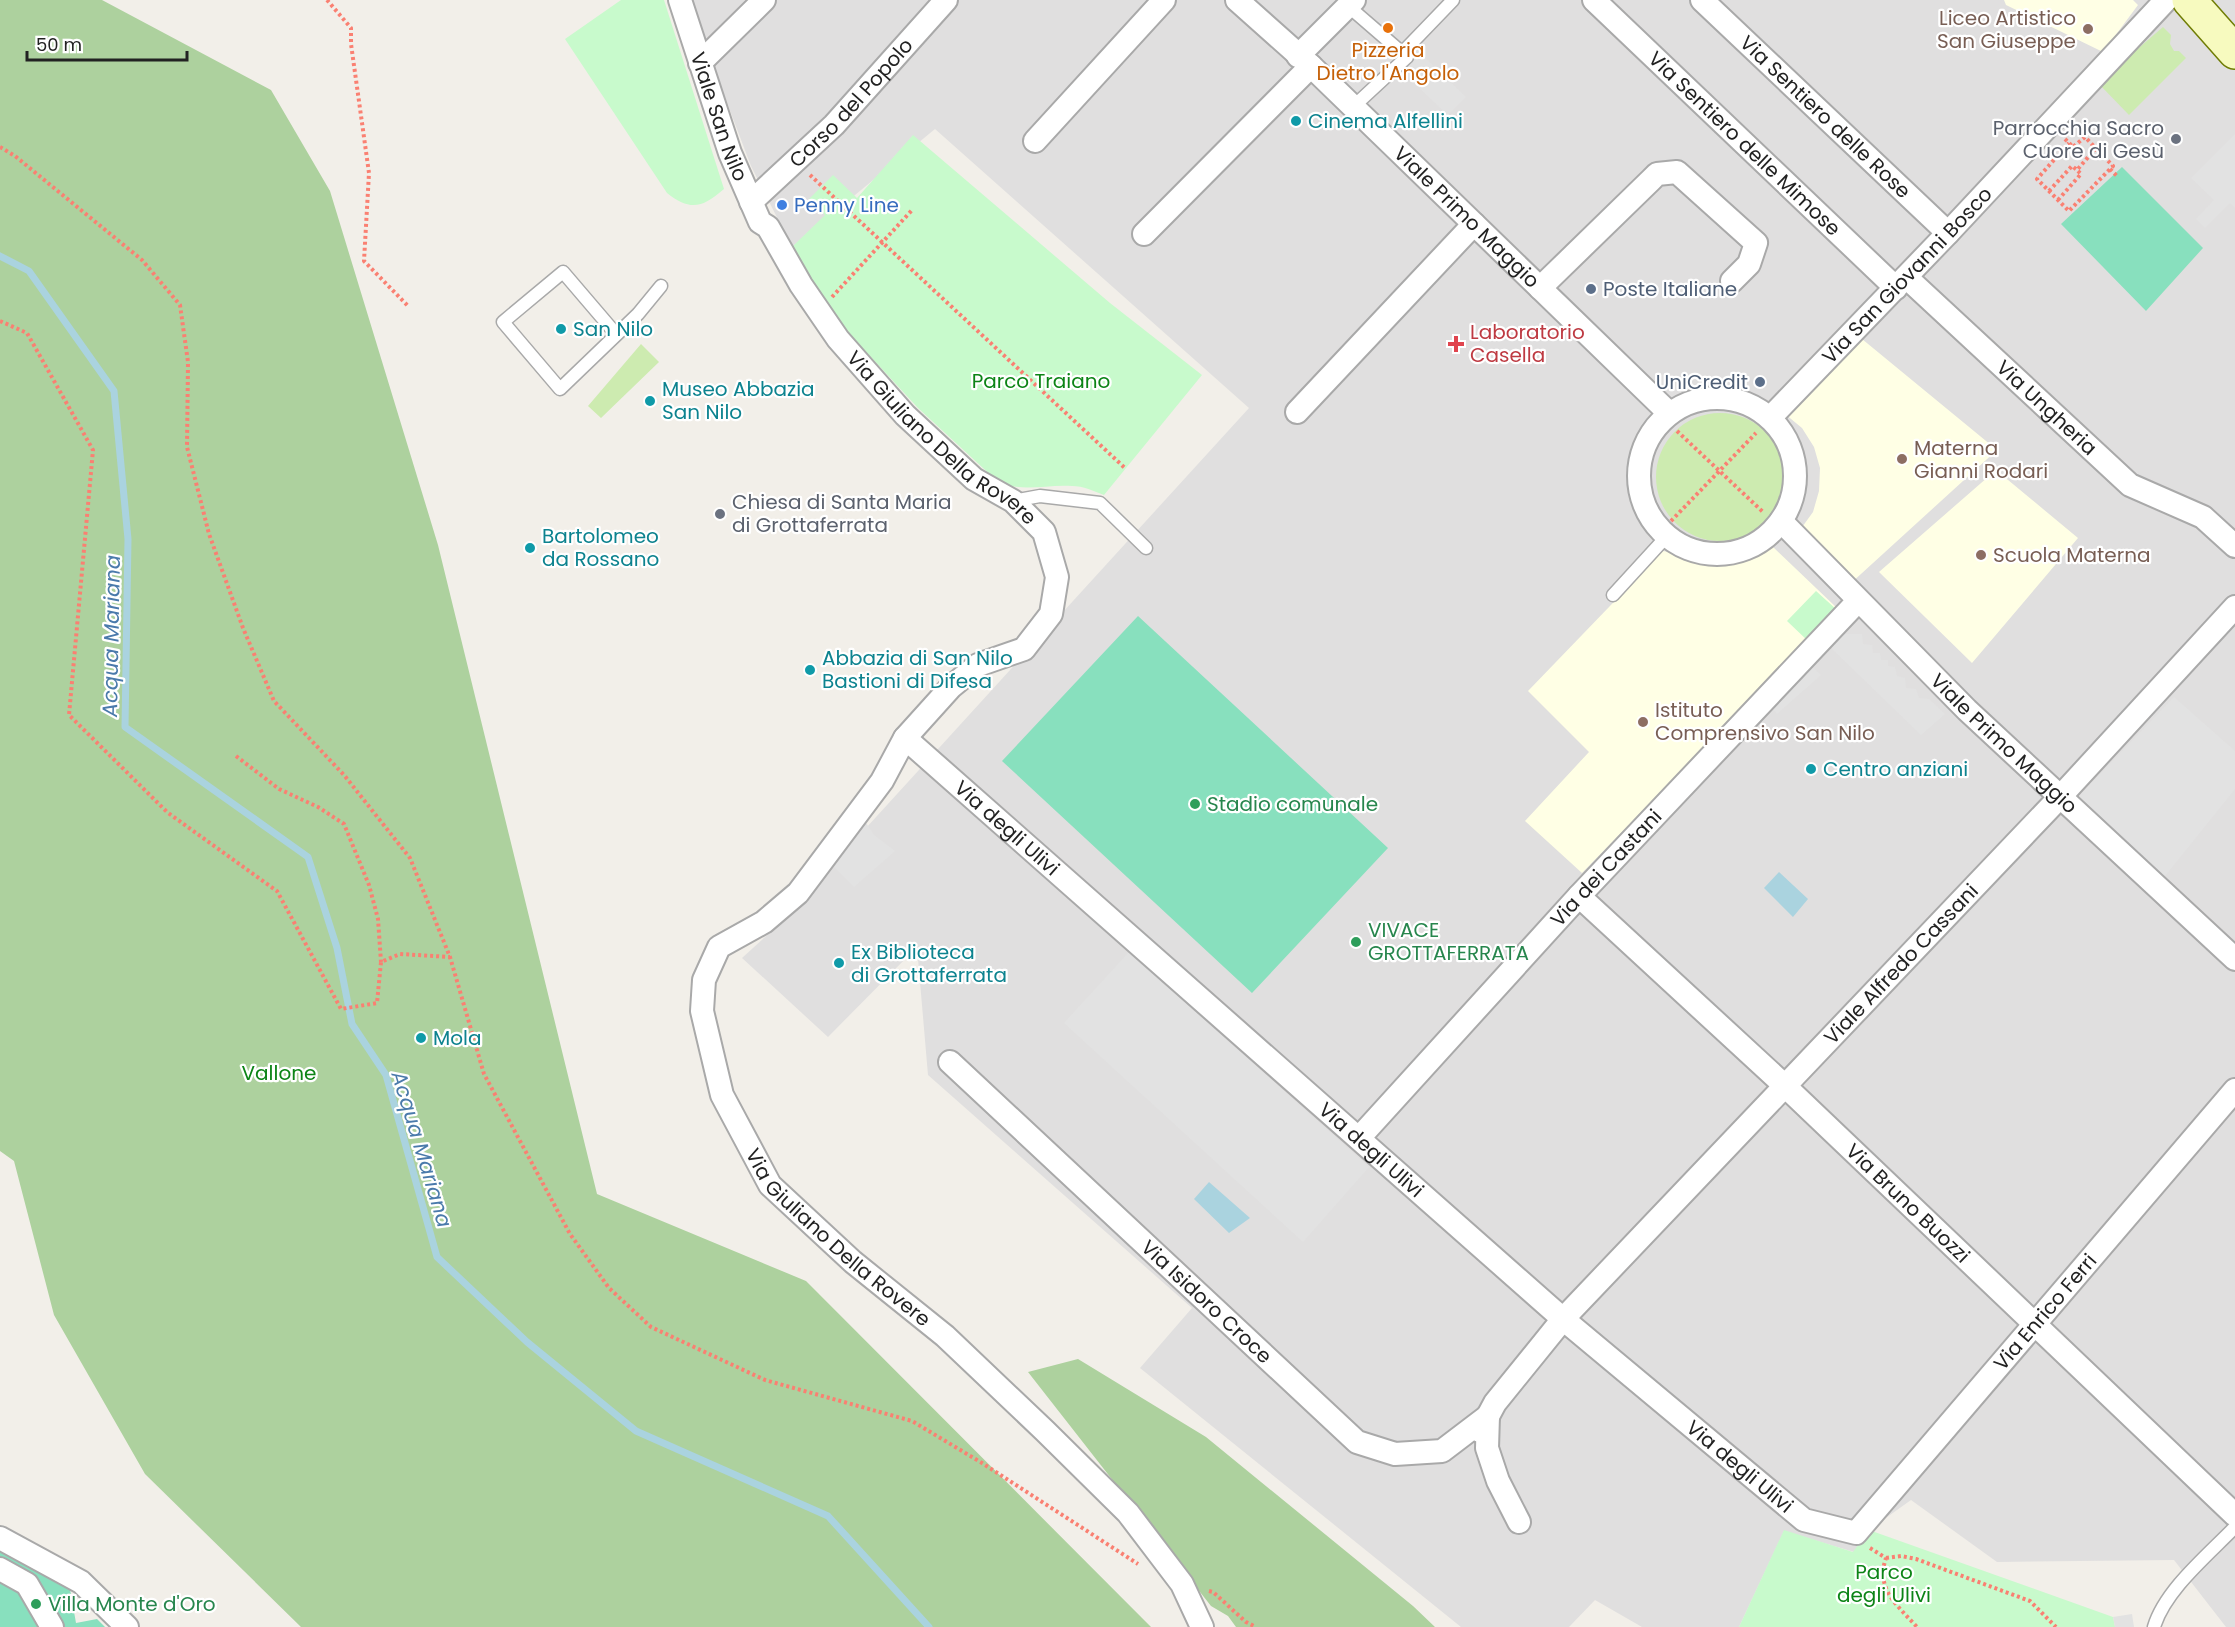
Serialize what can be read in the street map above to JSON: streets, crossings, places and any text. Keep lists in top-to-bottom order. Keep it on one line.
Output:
{"streets":{"street":["Corso del Popolo","Viale San Nilo","Via Sentiero delle Rose","Via Sentiero delle Mimose","Viale Primo Maggio","Via San Giovanni Bosco","Via Ungheria","Via Giuliano Della Rovere","Via degli Ulivi","Via dei Castani","Viale Alfredo Cassani","Via Bruno Buozzi","Via Isidoro Croce","Via Enrico Ferri"]},"crossings":[["Corso del Popolo","Viale San Nilo"],["Viale San Nilo","Via Giuliano Della Rovere"],["Via Sentiero delle Rose","Via San Giovanni Bosco"],["Via Sentiero delle Mimose","Via San Giovanni Bosco"],["Via Sentiero delle Mimose","Via Ungheria"],["Viale Primo Maggio","Via dei Castani"],["Viale Primo Maggio","Viale Alfredo Cassani"],["Via San Giovanni Bosco","Via Ungheria"],["Via Giuliano Della Rovere","Via degli Ulivi"],["Via degli Ulivi","Via dei Castani"],["Via degli Ulivi","Viale Alfredo Cassani"],["Via degli Ulivi","Via Enrico Ferri"],["Via dei Castani","Via Bruno Buozzi"],["Viale Alfredo Cassani","Via Bruno Buozzi"],["Viale Alfredo Cassani","Via Isidoro Croce"],["Via Bruno Buozzi","Via Enrico Ferri"]],"water":["Acqua Mariana"],"parks":["Parco Traiano","Vallone","Parco degli Ulivi"],"places":{"other":["Pizzeria Dietro l'Angolo","Liceo Artistico San Giuseppe","Cinema Alfellini","Parrocchia Sacro Cuore di Gesù","Penny Line","Poste Italiane","San Nilo","UniCredit","Museo Abbazia San Nilo","Materna Gianni Rodari","Chiesa di Santa Maria di Grottaferrata","Bartolomeo da Rossano","Scuola Materna","Abbazia di San Nilo Bastioni di Difesa","Istituto Comprensivo San Nilo","Centro anziani","Stadio comunale","VIVACE GROTTAFERRATA","Ex Biblioteca di Grottaferrata","Mola","Villa Monte d'Oro"],"health":["Laboratorio Casella"]},"scale_bar":"50 m"}
